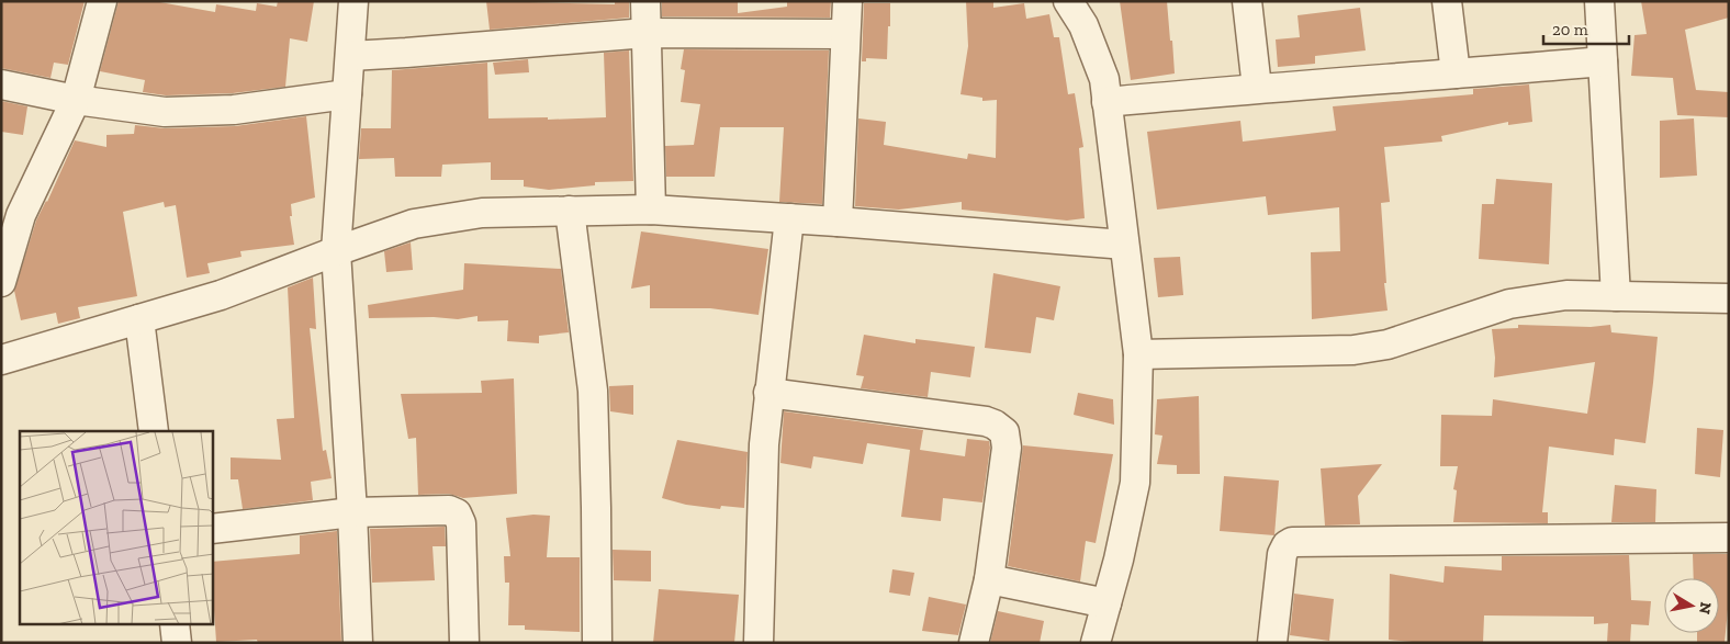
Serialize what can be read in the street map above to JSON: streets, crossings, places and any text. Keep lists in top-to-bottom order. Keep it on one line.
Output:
{"scale_bar":"20 m","north":"right"}
